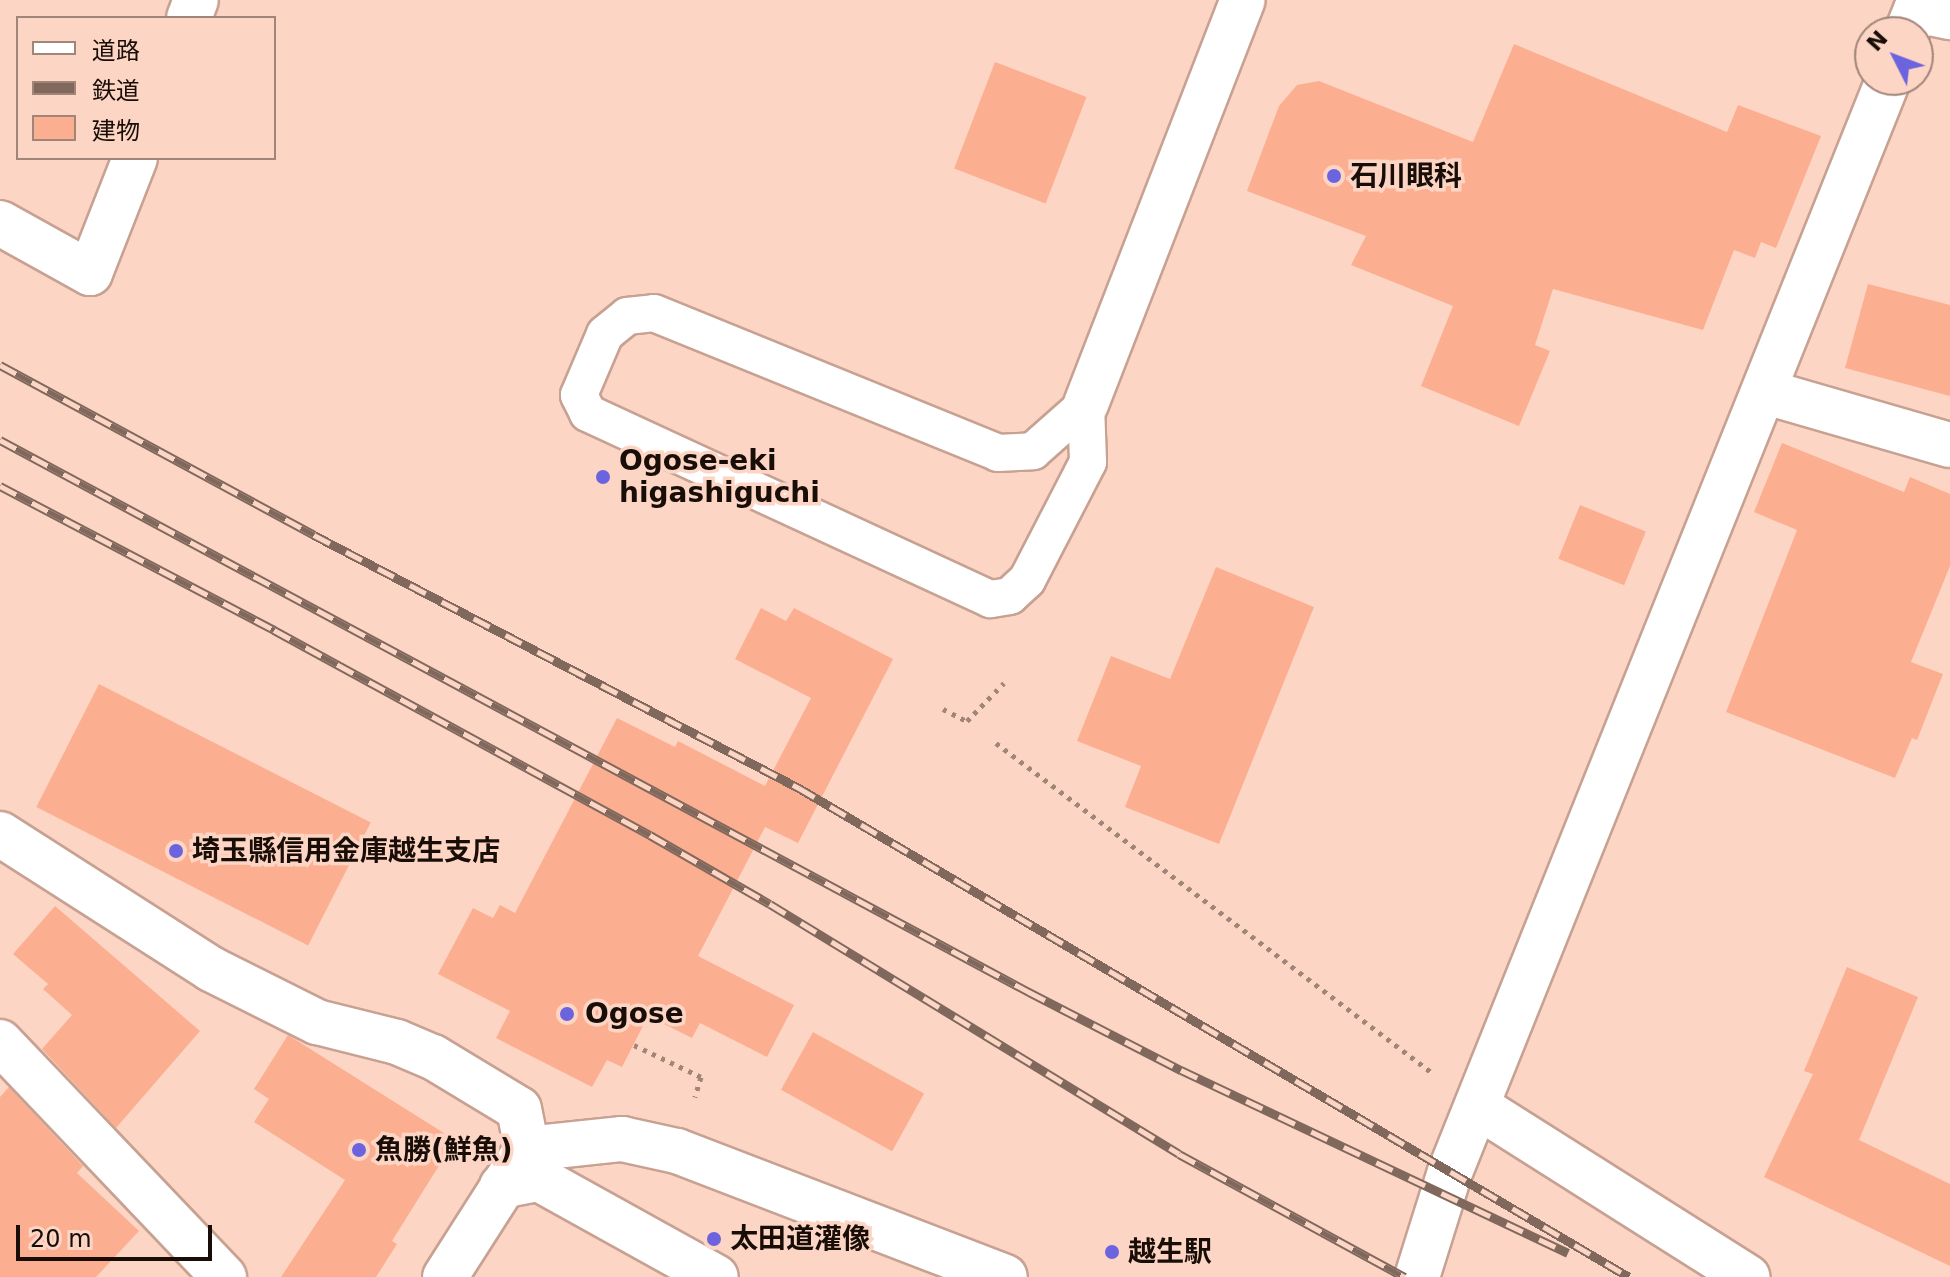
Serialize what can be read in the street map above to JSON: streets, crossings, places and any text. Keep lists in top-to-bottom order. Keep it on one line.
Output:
{"places":["石川眼科","Ogose-eki higashiguchi","埼玉縣信用金庫越生支店","Ogose","魚勝(鮮魚)","太田道灌像","越生駅"],"legend":["道路","鉄道","建物"],"scale_bar":"20 m","north":"top left"}
